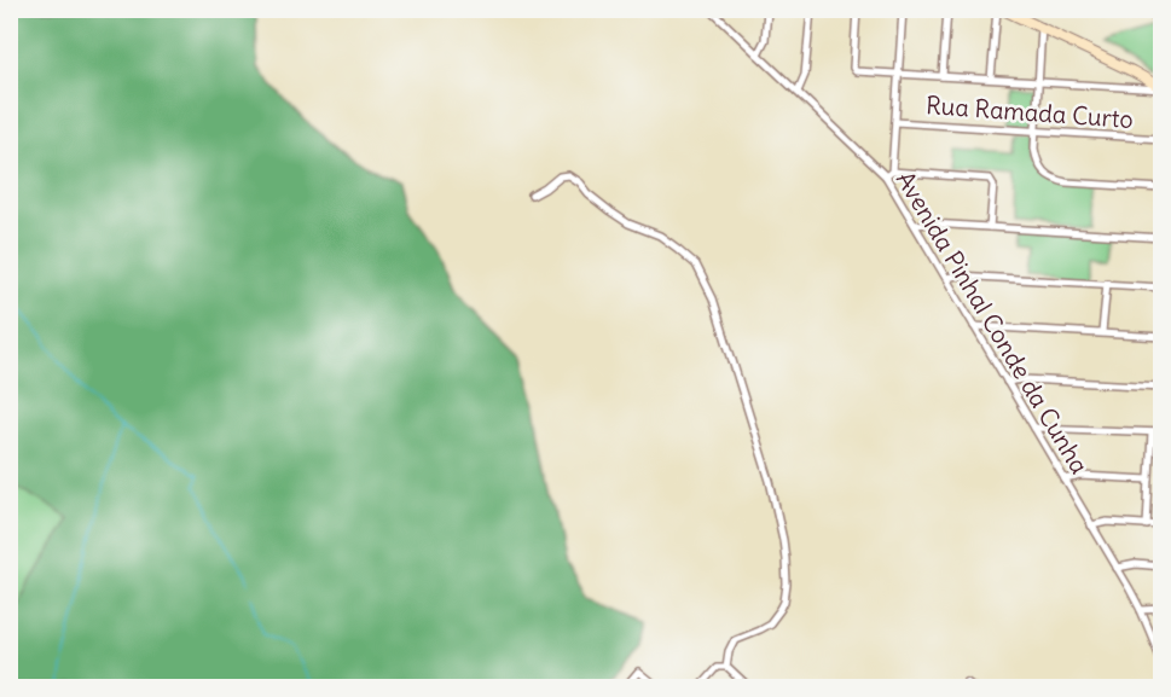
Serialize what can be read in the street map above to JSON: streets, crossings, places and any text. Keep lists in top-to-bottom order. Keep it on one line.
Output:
{"streets":{"street":["Rua Ramada Curto","Avenida Pinhal Conde da Cunha"]}}
